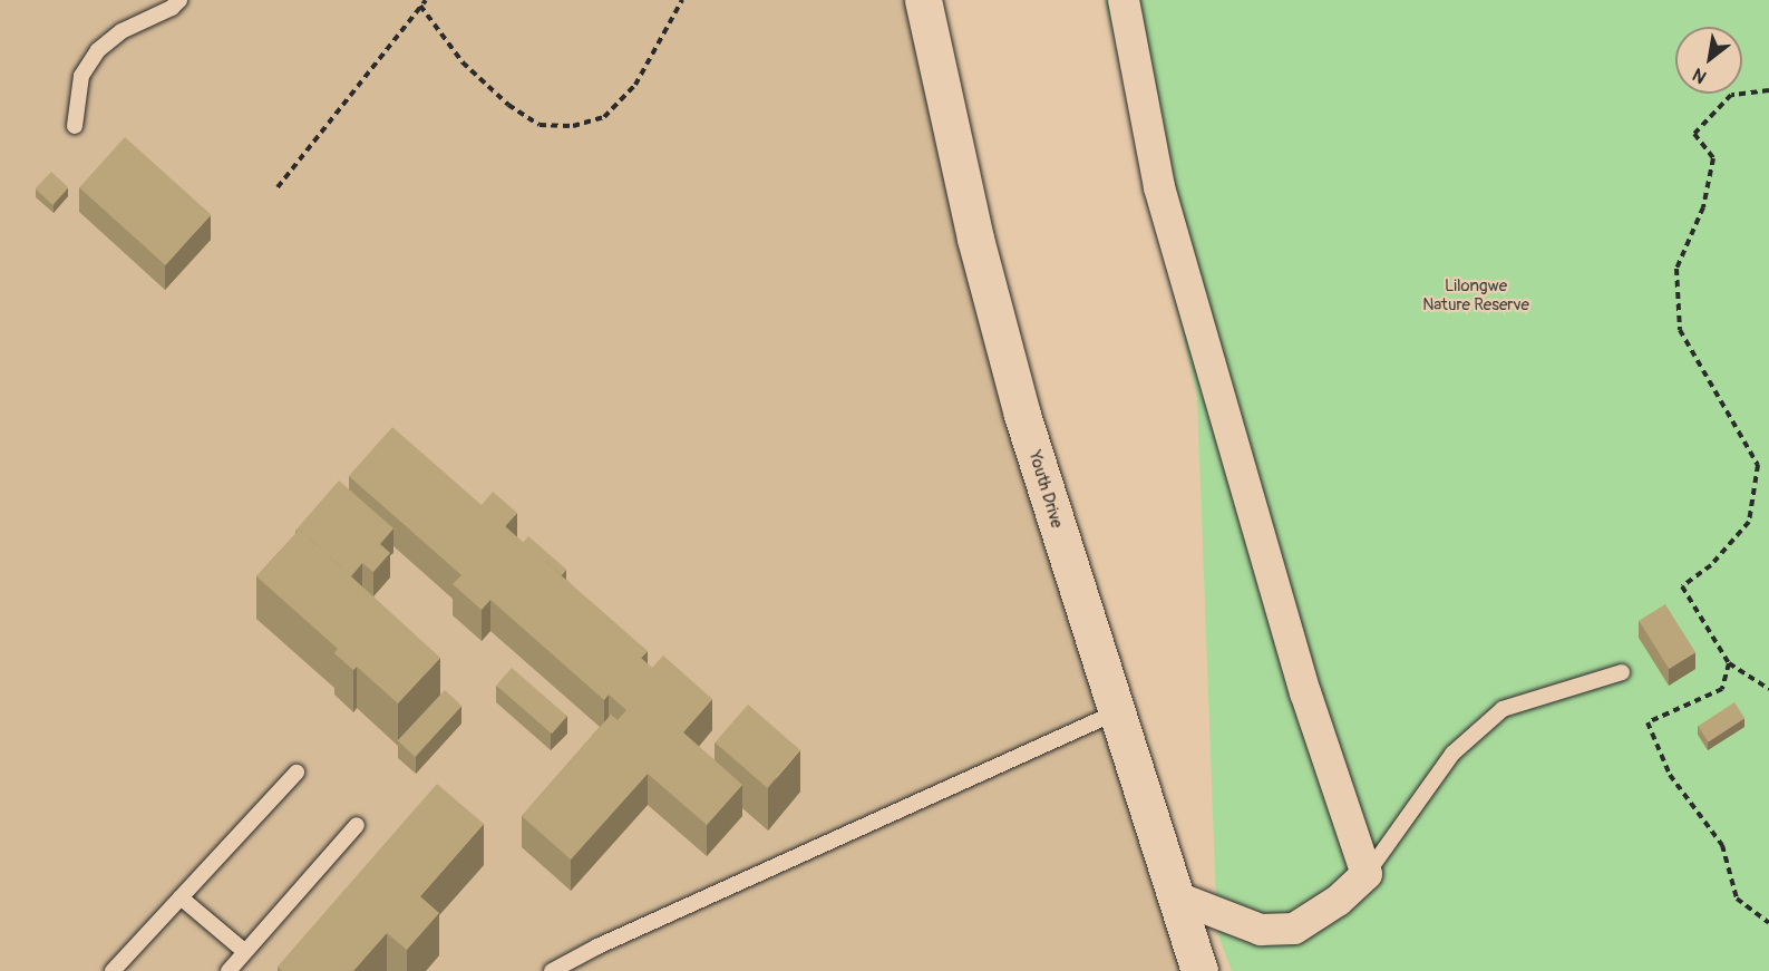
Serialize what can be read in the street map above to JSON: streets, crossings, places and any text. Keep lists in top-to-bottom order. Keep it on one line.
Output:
{"streets":{"street":["Youth Drive"]},"parks":["Lilongwe Nature Reserve"],"north":"bottom left"}
